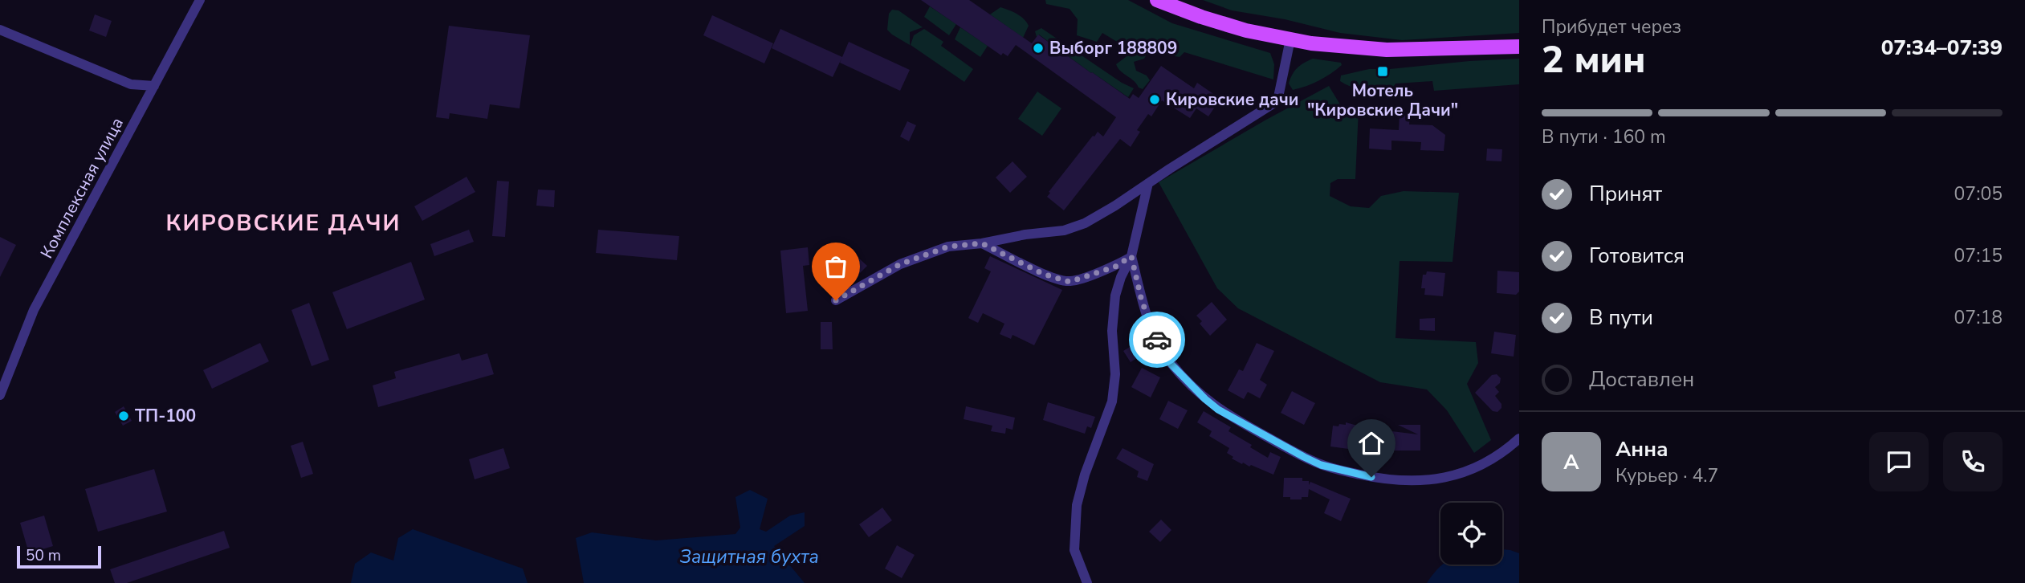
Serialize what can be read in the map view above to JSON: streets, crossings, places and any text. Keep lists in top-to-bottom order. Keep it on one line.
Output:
{"streets":{"street":["Комплексная улица"]},"districts":["КИРОВСКИЕ ДАЧИ"],"water":["Защитная бухта"],"places":{"other":["Выборг 188809","Кировские дачи","ТП-100"],"transit":["Мотель \"Кировские Дачи\""]},"scale_bar":"50 m","page":{"heading":["2 мин","Прибудет через","07:34–07:39"],"panel":["Анна","Курьер · 4.7"],"bar":"В пути · 160 m","list":[["Принят","07:05"],["Готовится","07:15"],["В пути","07:18"],"Доставлен"],"round":"А","scale":"50 m"}}
